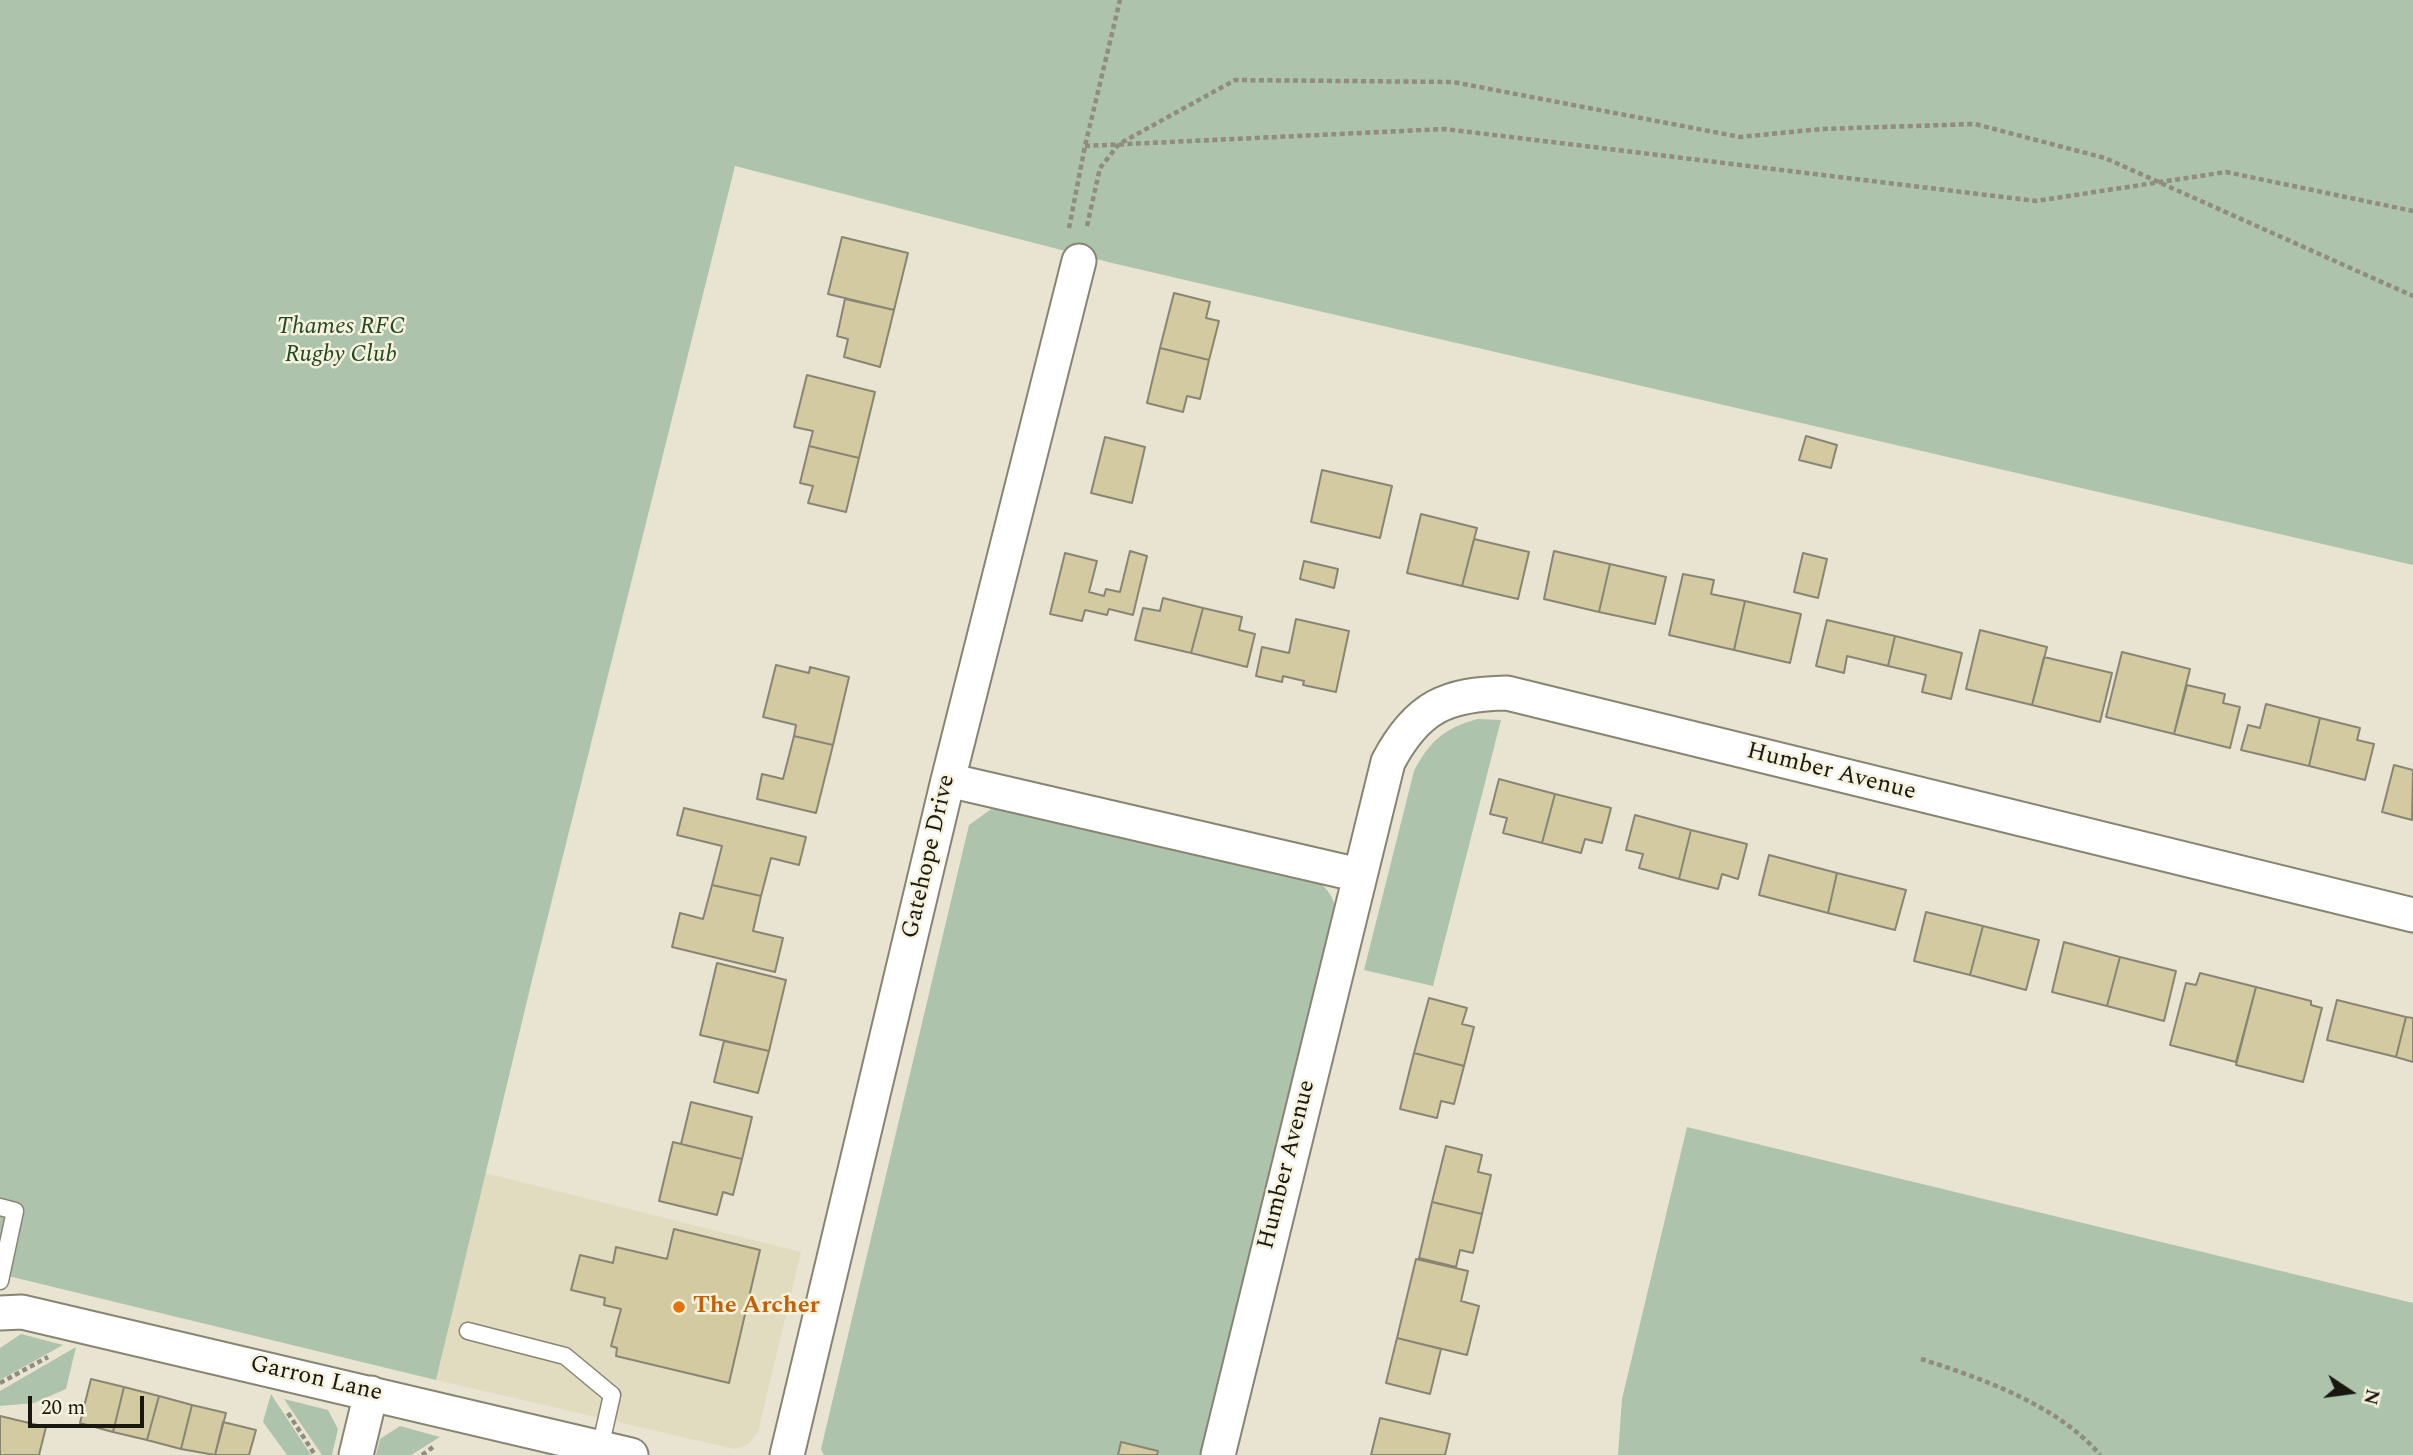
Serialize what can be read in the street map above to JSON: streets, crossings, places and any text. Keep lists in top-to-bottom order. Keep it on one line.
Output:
{"streets":{"street":["Humber Avenue","Gatehope Drive","Garron Lane"]},"parks":["Thames RFC Rugby Club"],"places":["The Archer"],"scale_bar":"20 m","north":"right"}
